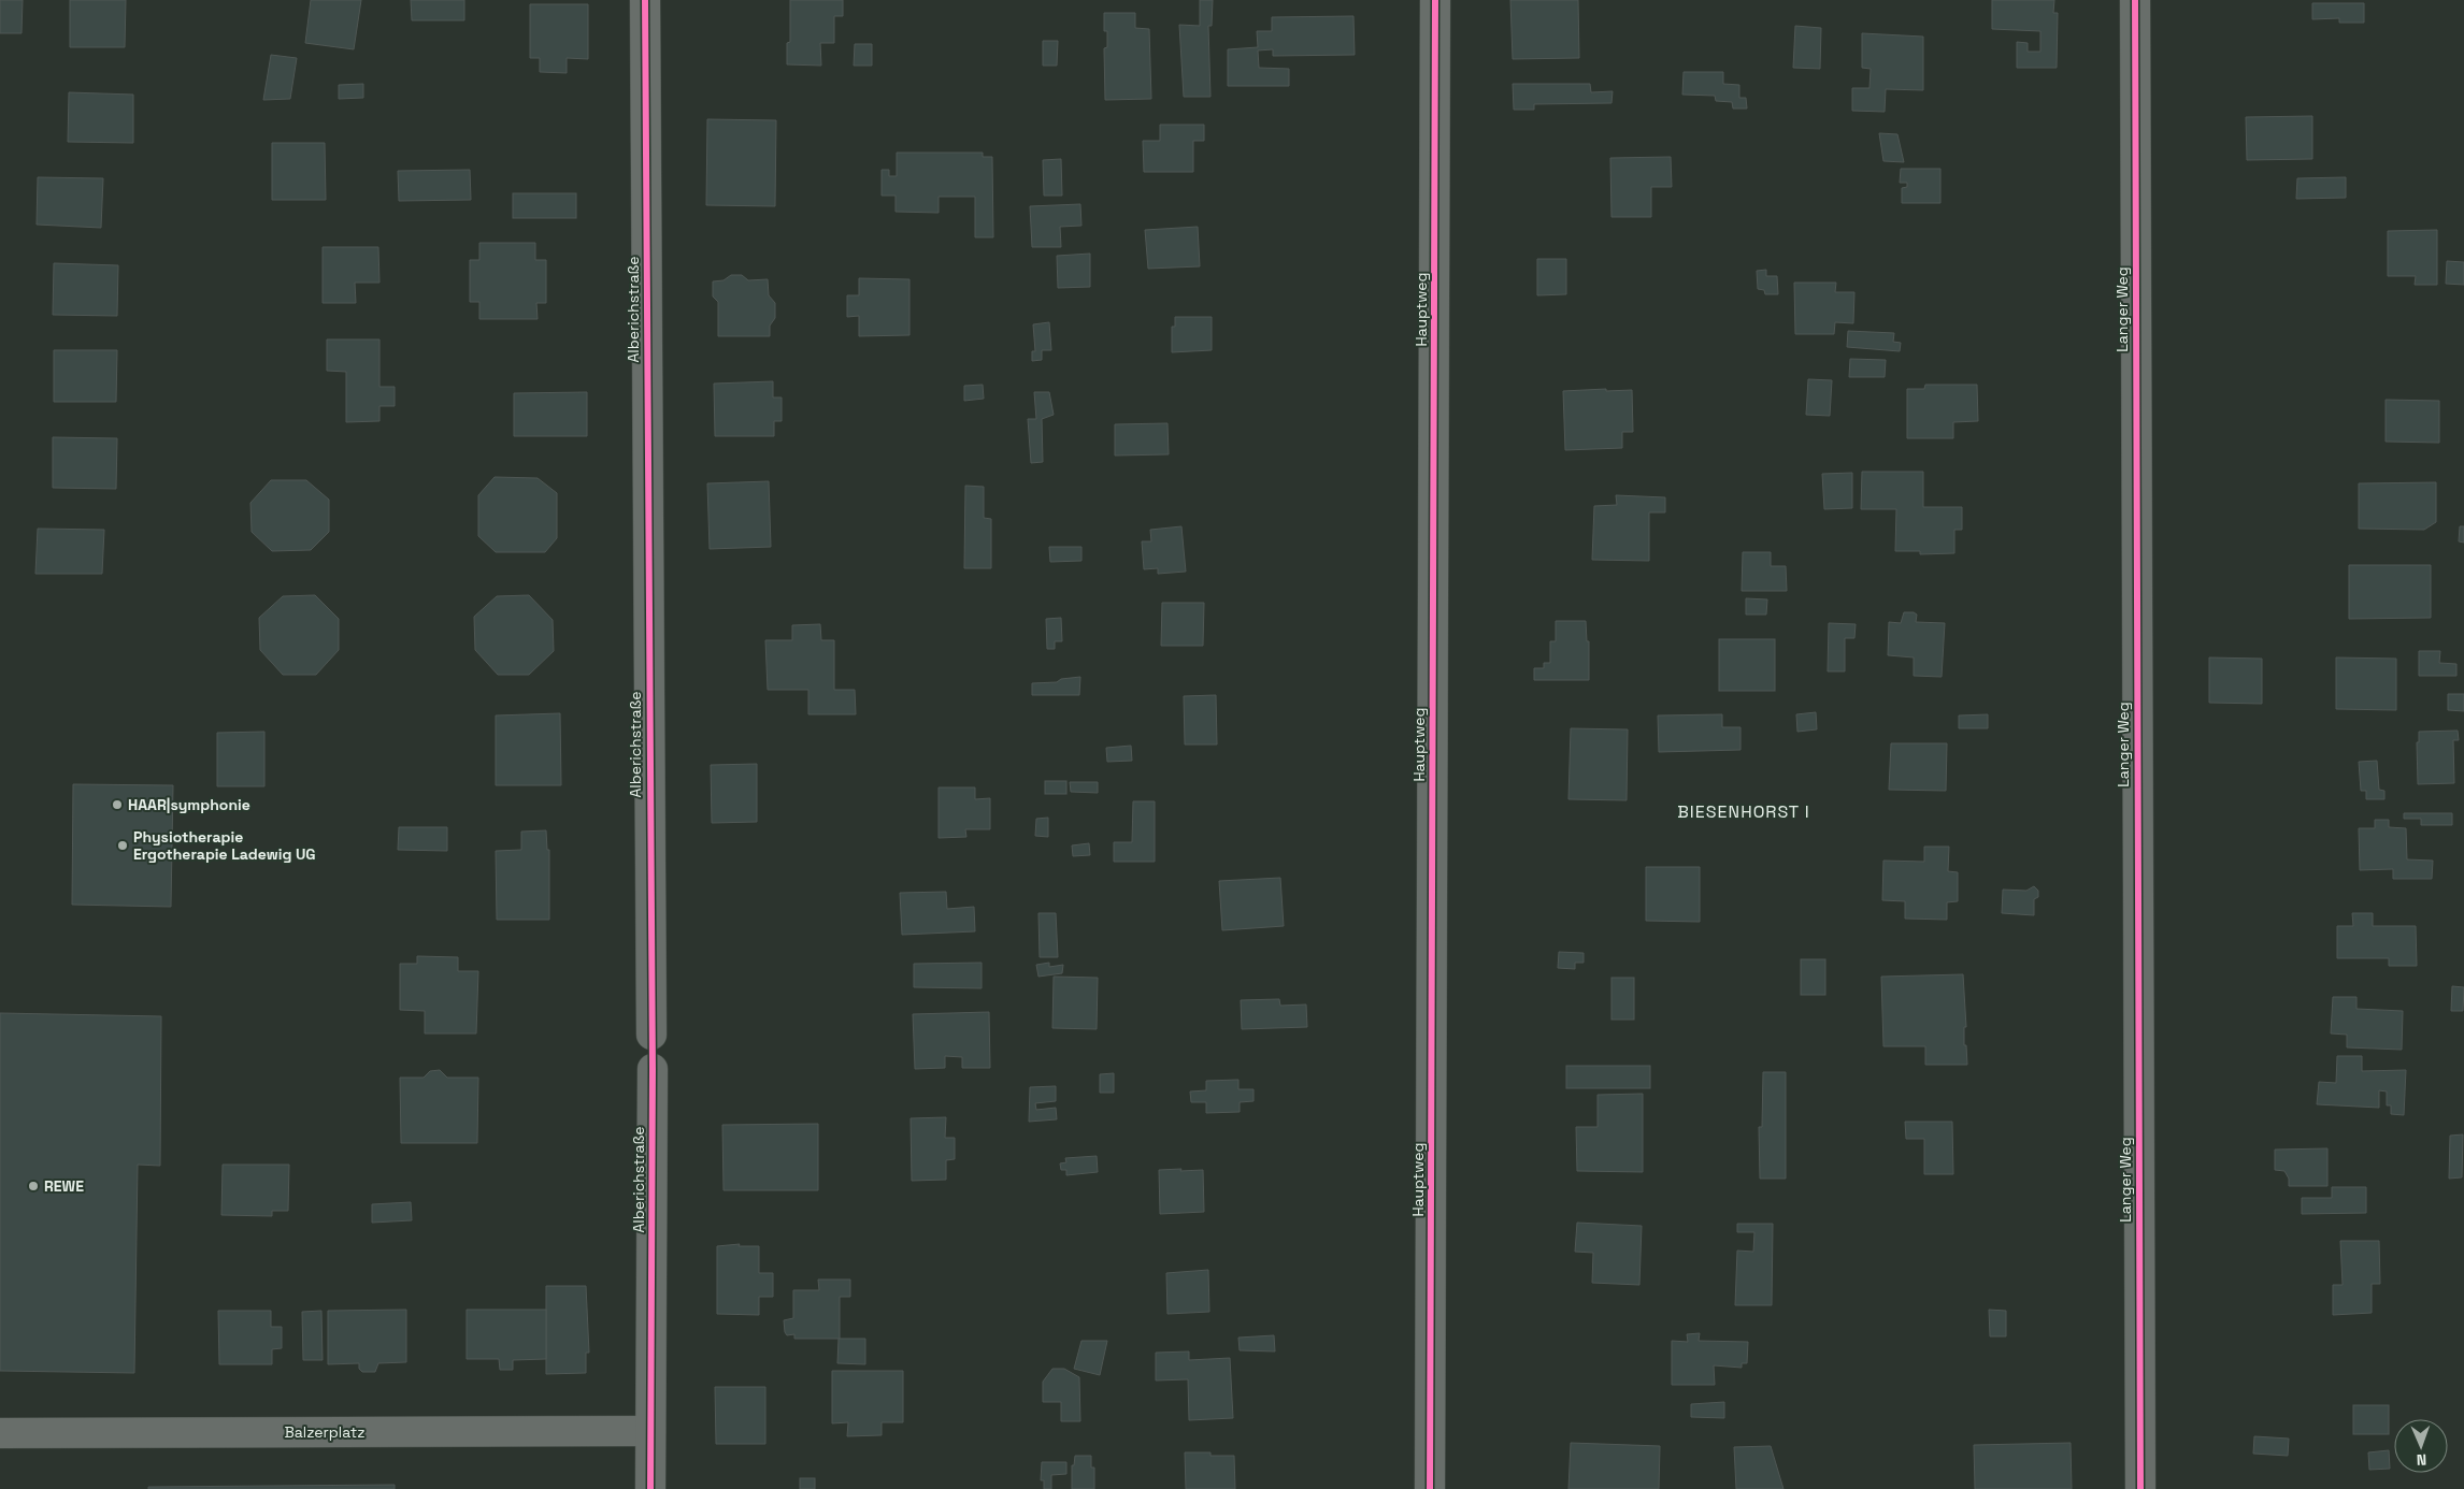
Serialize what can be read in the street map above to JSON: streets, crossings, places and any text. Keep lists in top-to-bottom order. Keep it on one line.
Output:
{"streets":{"street":["Alberichstraße","Hauptweg","Langer Weg","Balzerplatz"]},"crossings":[["Alberichstraße","Balzerplatz"]],"districts":["BIESENHORST I"],"places":["HAAR|symphonie","Physiotherapie Ergotherapie Ladewig UG","REWE"],"north":"bottom"}
